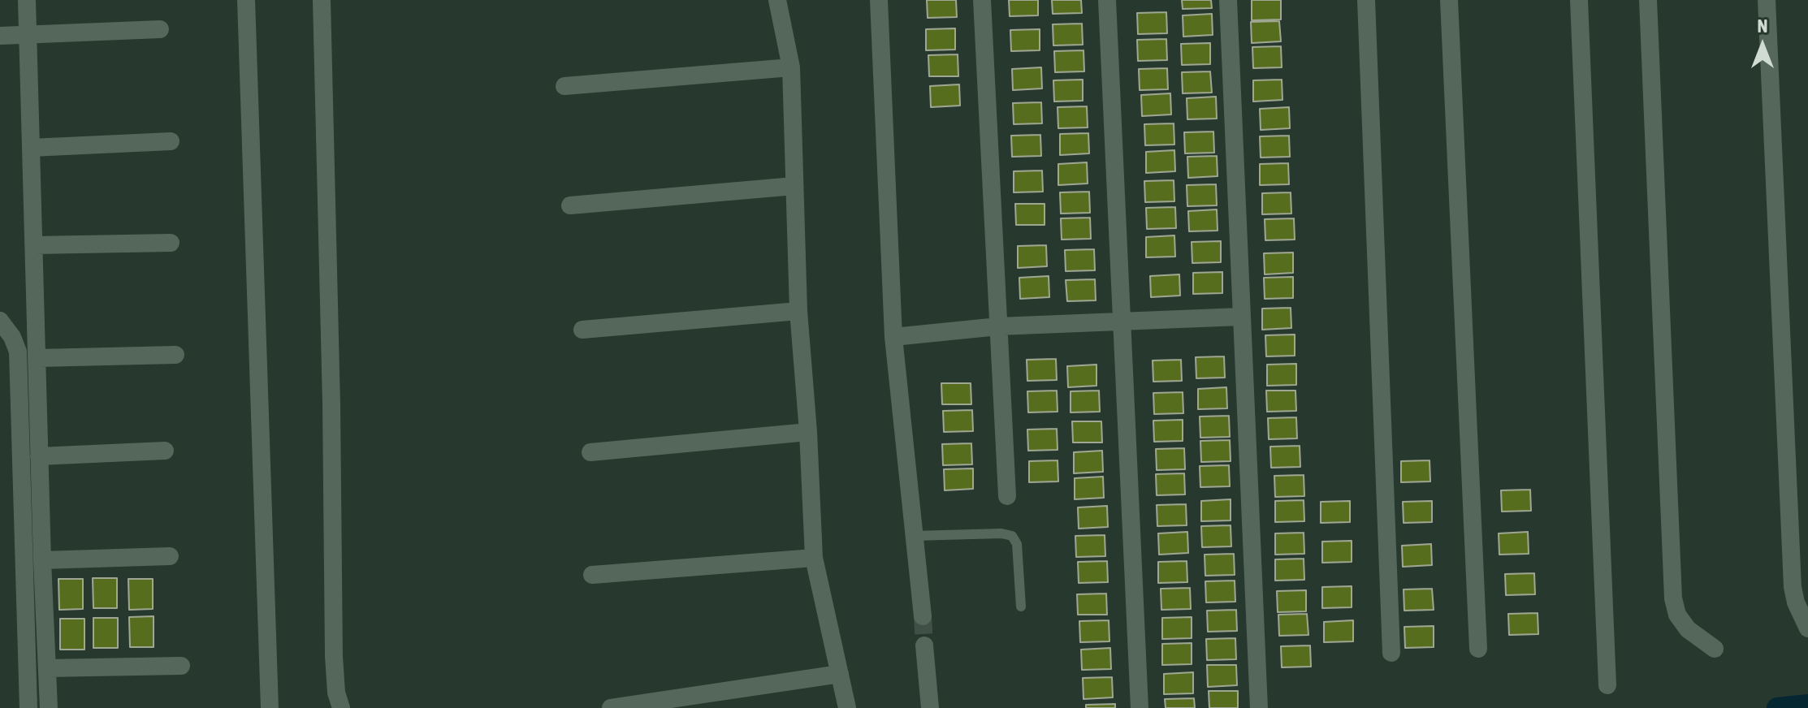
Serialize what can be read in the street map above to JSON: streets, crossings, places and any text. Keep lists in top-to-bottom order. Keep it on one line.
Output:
{"north":"top"}
